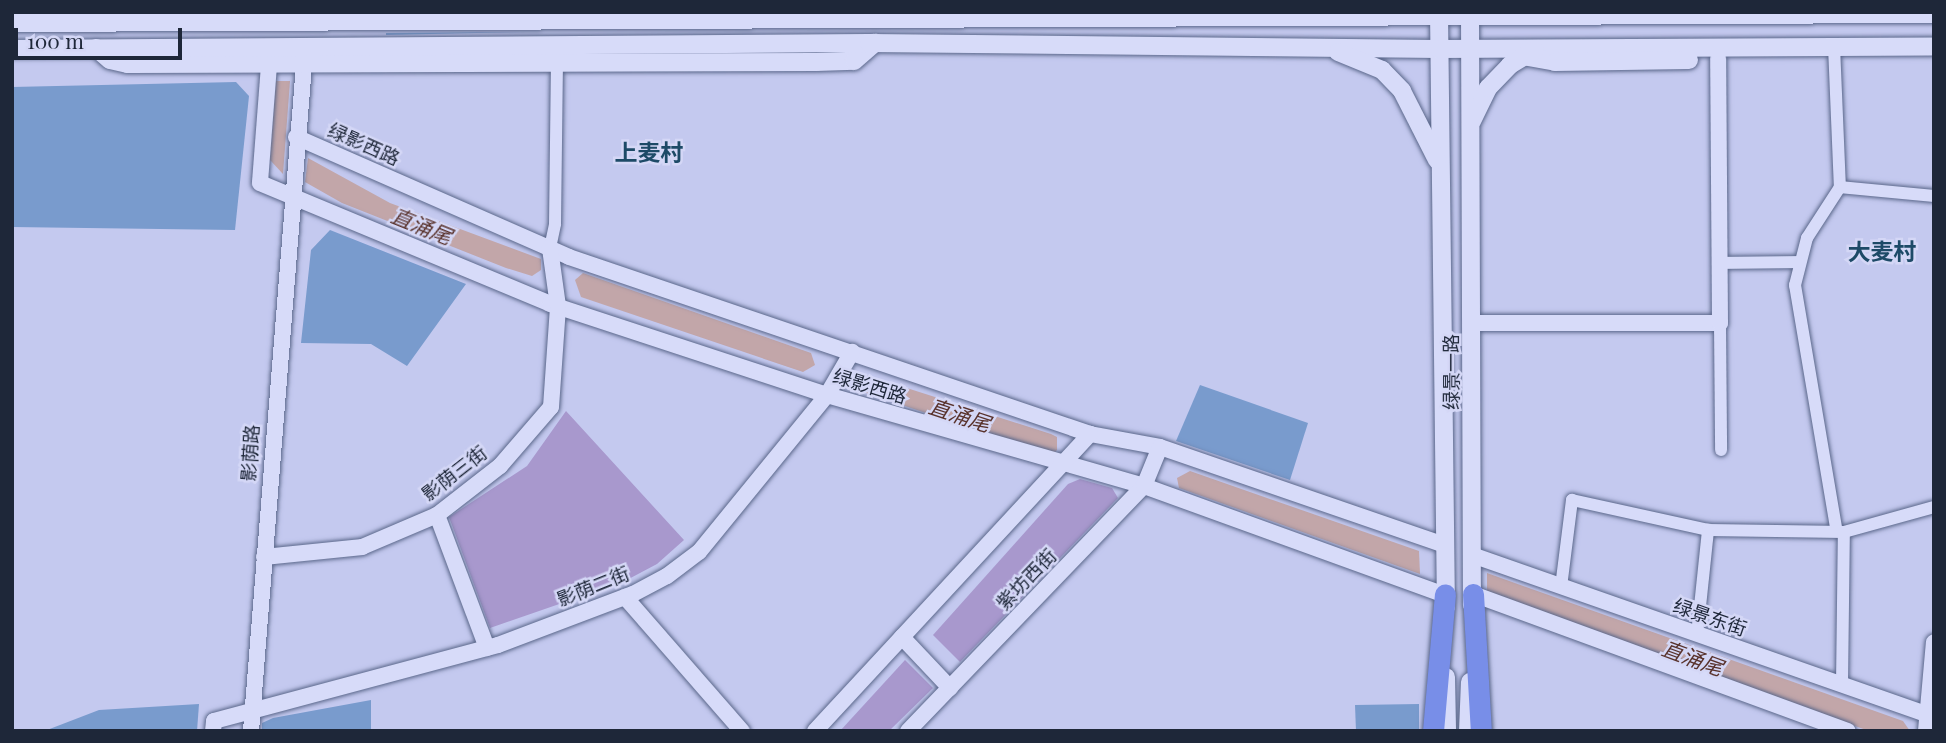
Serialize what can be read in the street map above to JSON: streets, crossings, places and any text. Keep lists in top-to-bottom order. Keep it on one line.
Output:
{"streets":{"main road":["绿景一路"],"street":["绿影西路","影荫路","影荫三街","紫坊西街","影荫二街","绿景东街"]},"crossings":[["绿影西路","绿景一路"],["绿影西路","影荫路"],["绿影西路","影荫三街"],["绿影西路","紫坊西街"],["绿影西路","影荫二街"],["绿景一路","绿景东街"],["影荫路","影荫三街"],["影荫路","影荫二街"]],"districts":["上麦村","大麦村"],"water":["直涌尾"],"scale_bar":"100 m"}
